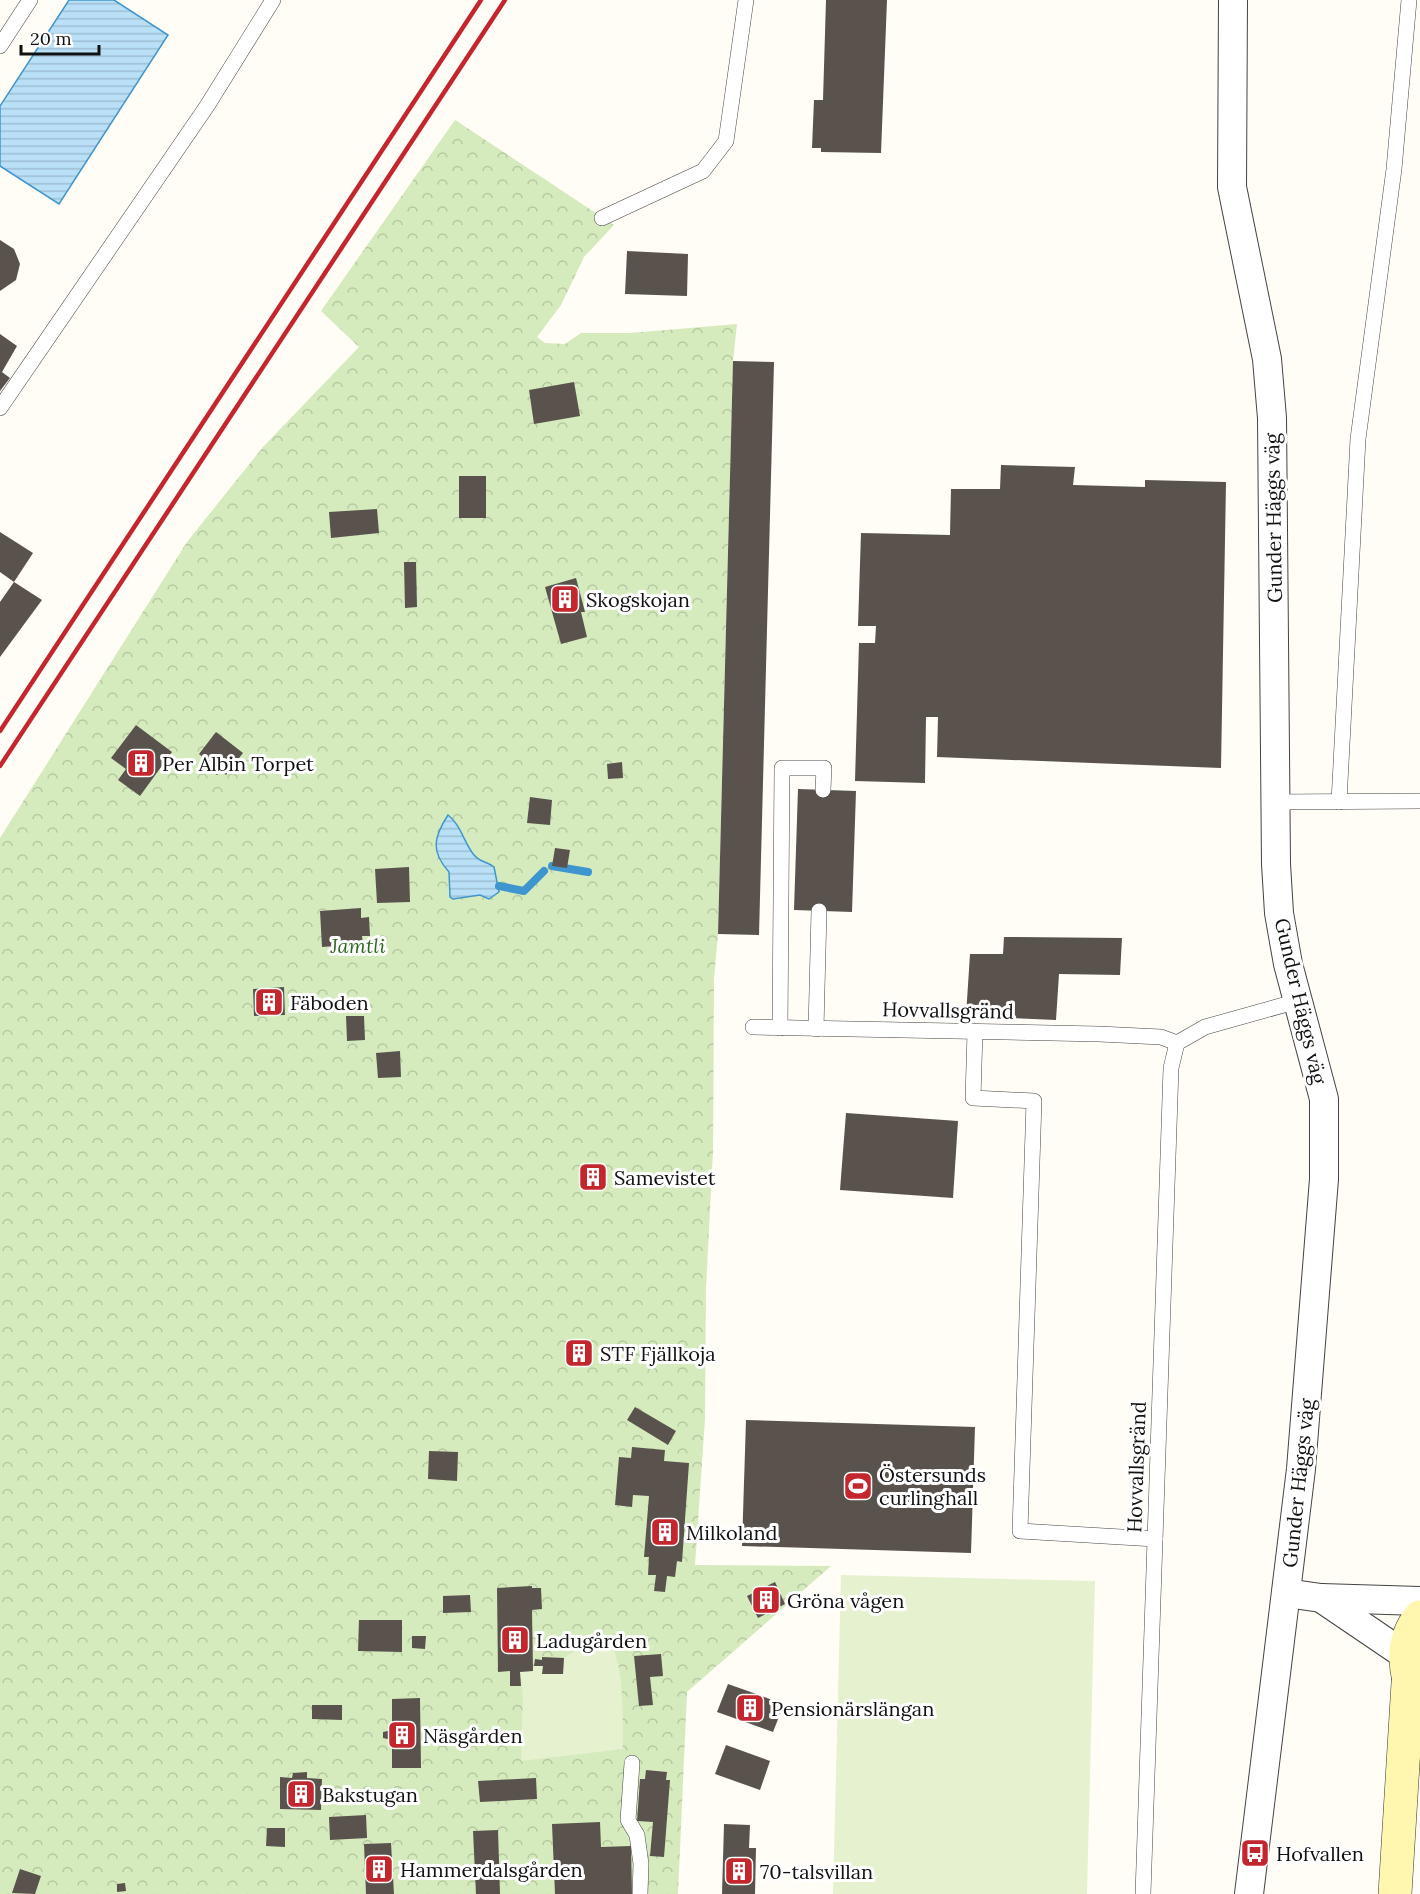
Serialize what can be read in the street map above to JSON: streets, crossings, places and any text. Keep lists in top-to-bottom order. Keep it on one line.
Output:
{"streets":{"street":["Gunder Häggs väg"],"lane":["Hovvallsgränd"]},"parks":["Jamtli"],"places":{"building":["Skogskojan","Per Albin Torpet","Fäboden","Samevistet","STF Fjällkoja","Milkoland","Gröna vågen","Ladugården","Pensionärslängan","Näsgården","Bakstugan","Hammerdalsgården","70-talsvillan"],"sports":["Östersunds curlinghall"],"bus stop":["Hofvallen"]},"scale_bar":"20 m"}
